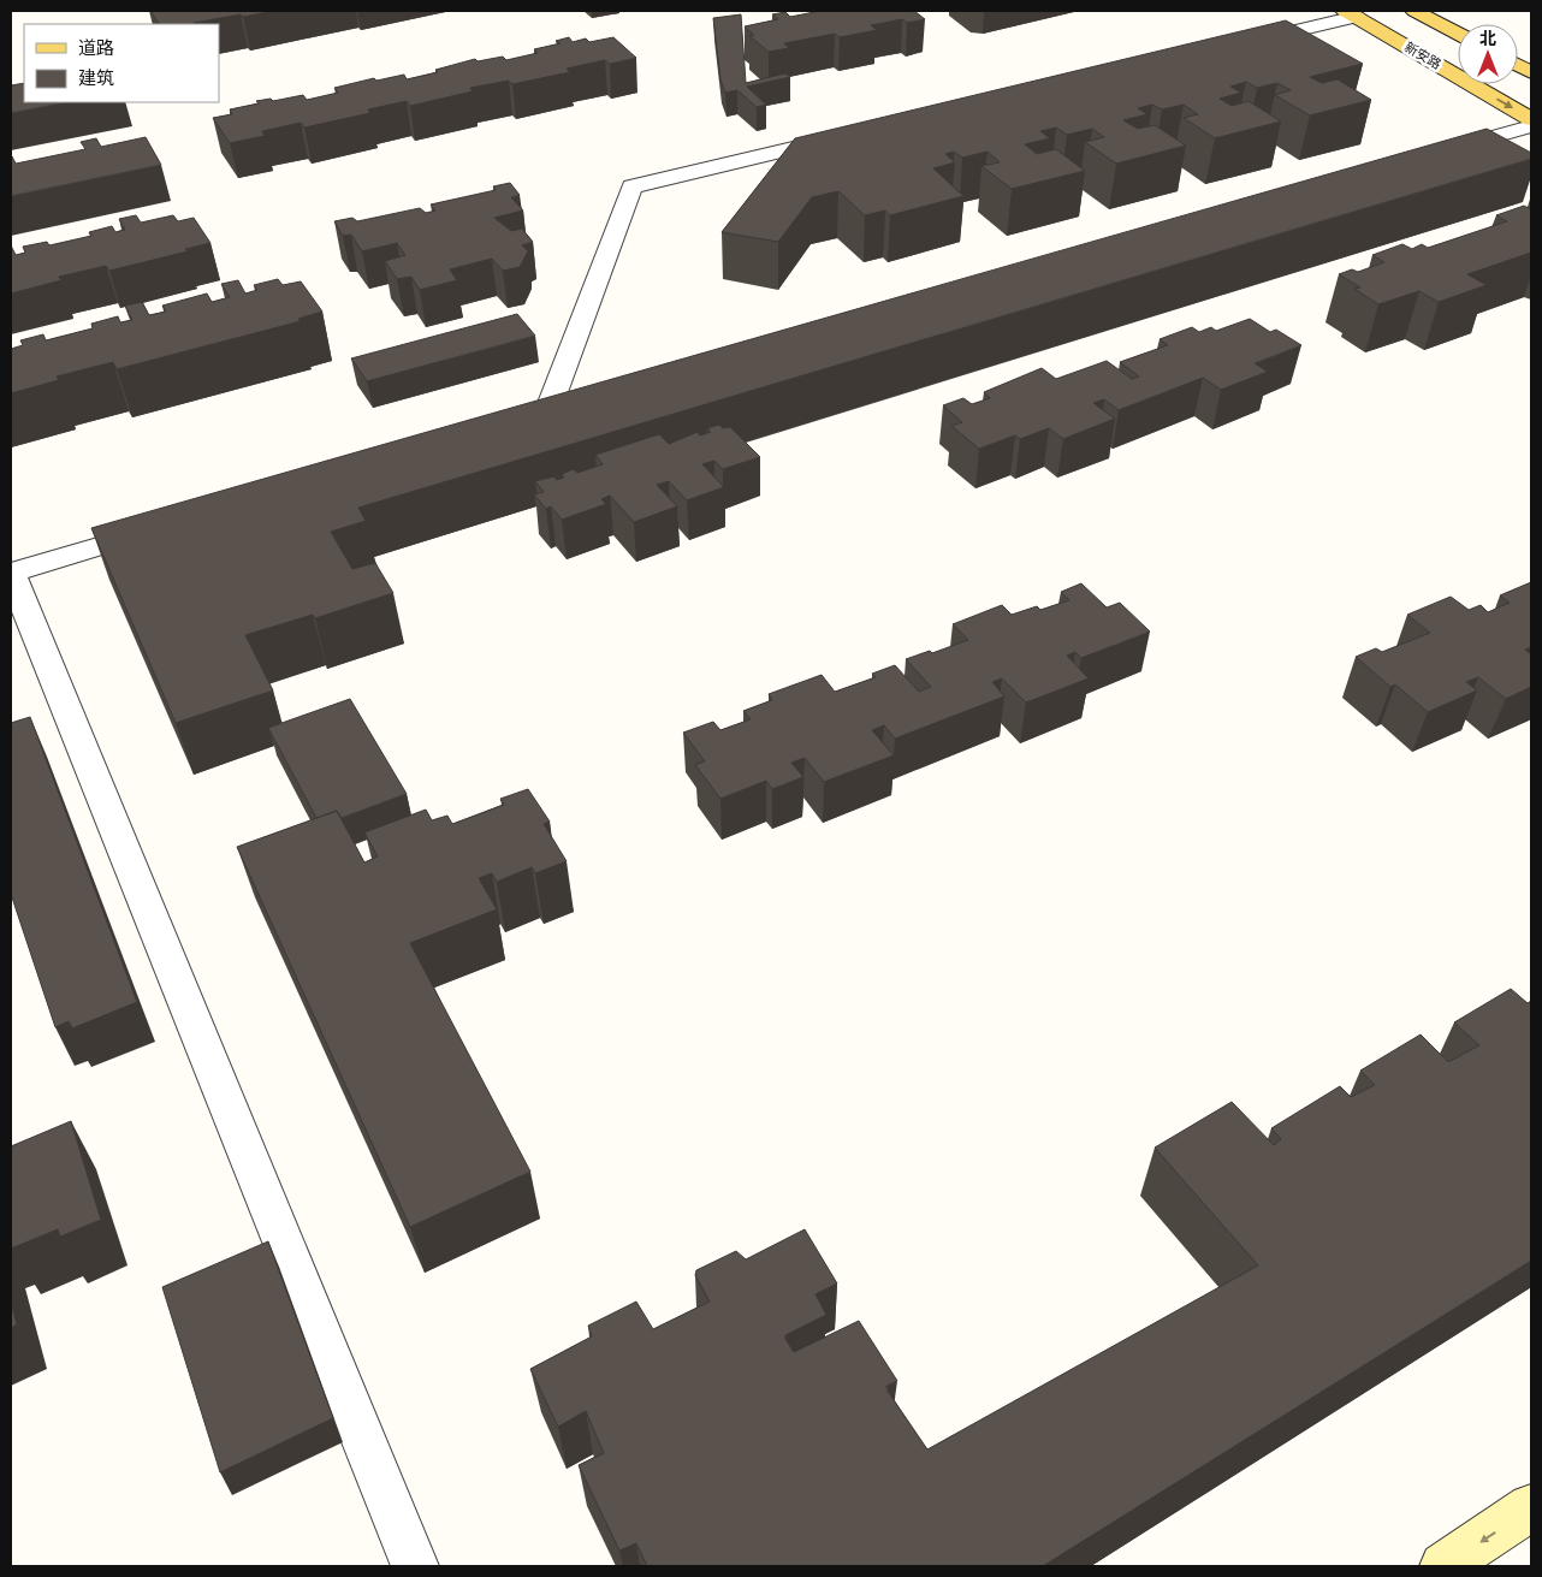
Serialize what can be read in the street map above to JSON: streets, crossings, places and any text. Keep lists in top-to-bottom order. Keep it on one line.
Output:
{"streets":{"main road":["新安路"]},"one_way":["新安路"],"legend":["道路","建筑"],"north":"top"}
